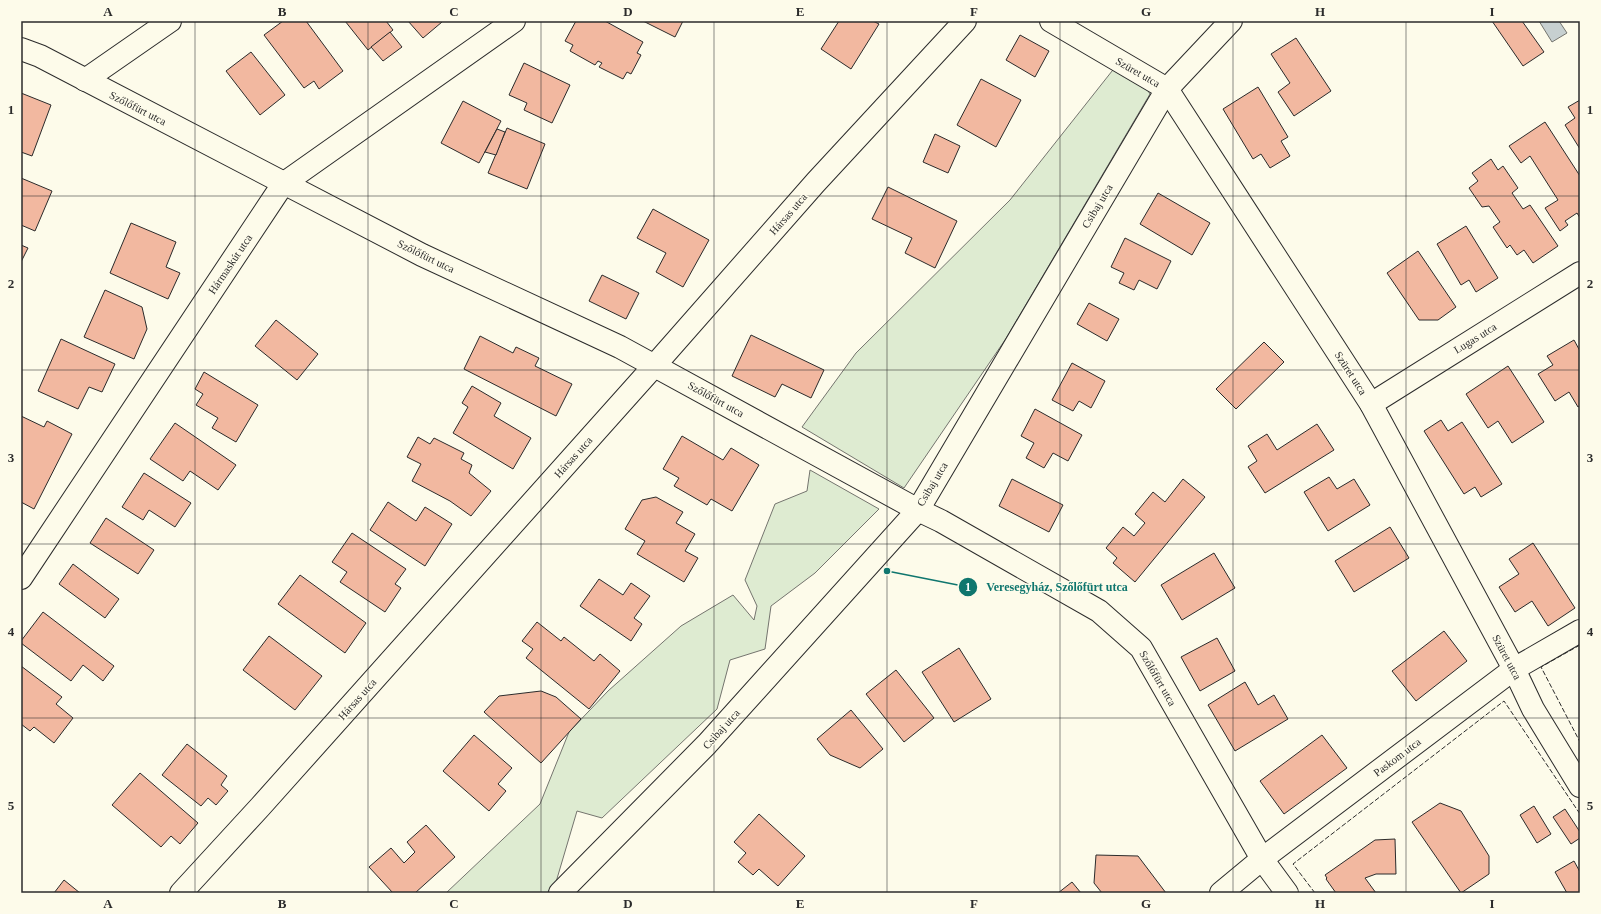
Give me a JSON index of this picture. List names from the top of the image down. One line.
{"streets":{"street":["Szüret utca","Szőlőfürt utca","Csibaj utca","Hársas utca","Hármaskút utca","Lugas utca","Paskom utca"]},"crossings":[["Szüret utca","Csibaj utca"],["Szüret utca","Lugas utca"],["Szüret utca","Paskom utca"],["Szőlőfürt utca","Csibaj utca"],["Szőlőfürt utca","Hársas utca"],["Szőlőfürt utca","Hármaskút utca"],["Szőlőfürt utca","Paskom utca"]],"places":["Veresegyház, Szőlőfürt utca"],"grid":{"columns":["A","B","C","D","E","F","G","H","I"],"rows":["1","2","3","4","5"]}}
